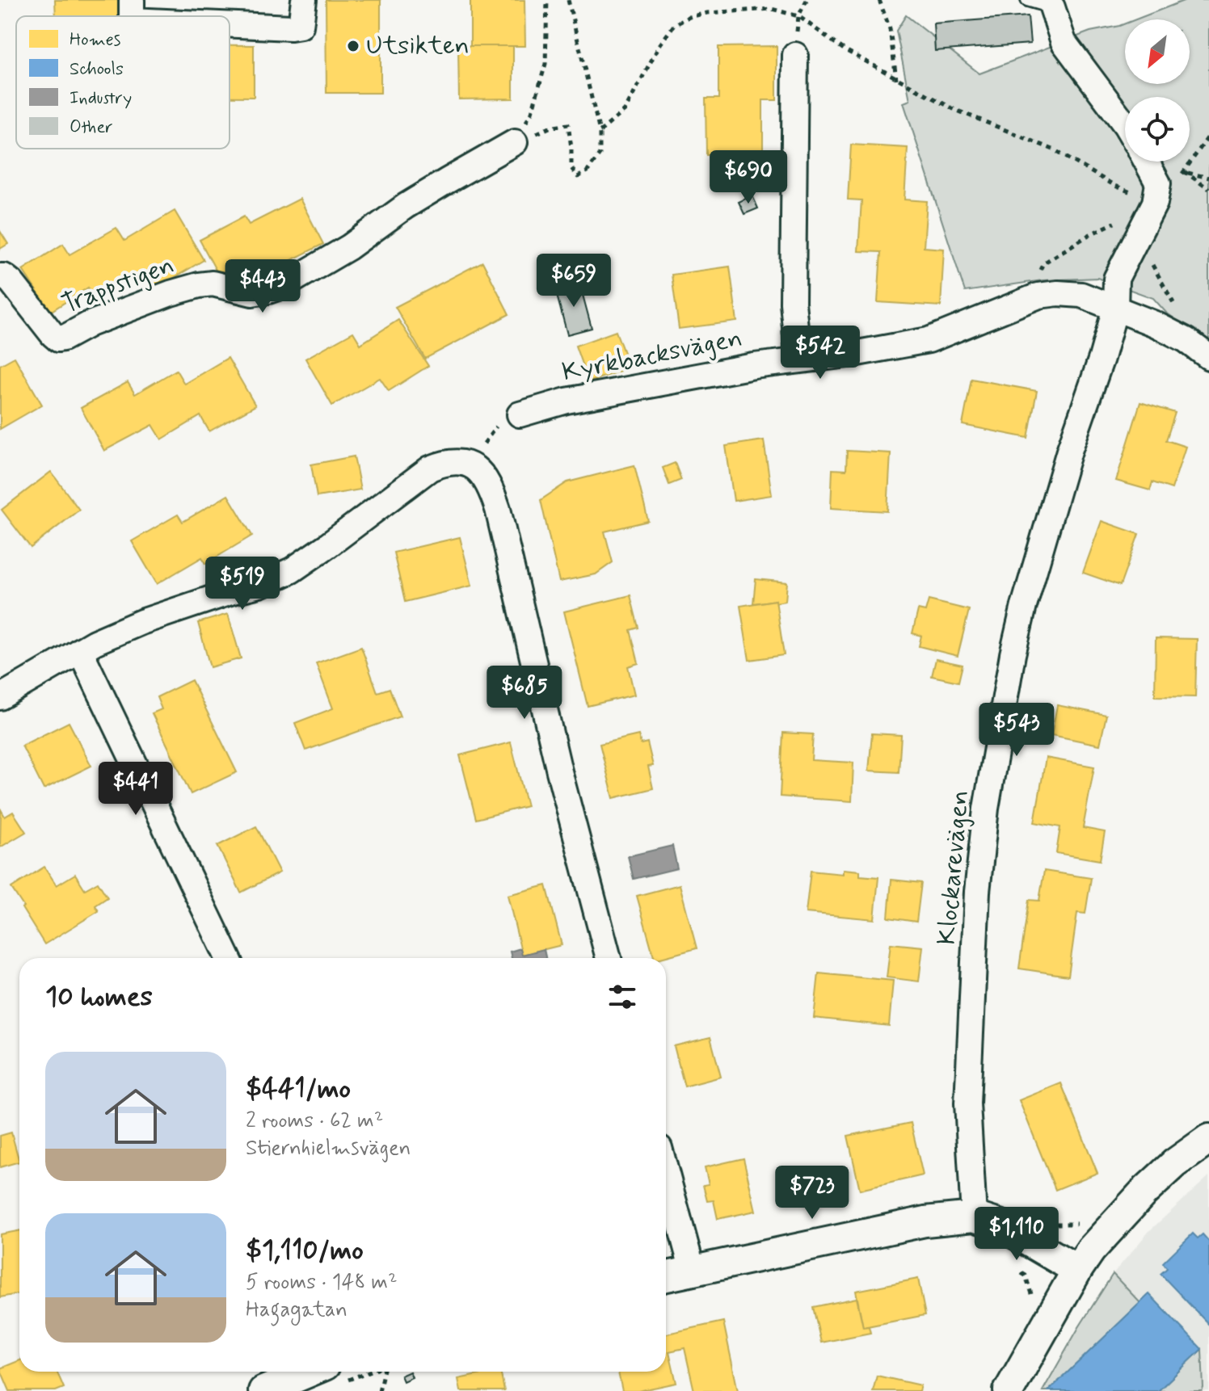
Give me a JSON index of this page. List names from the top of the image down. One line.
{"streets":{"street":["Trappstigen","Kyrkbacksvägen","Klockarevägen"]},"crossings":[["Kyrkbacksvägen","Klockarevägen"]],"places":["Utsikten"],"legend":["Homes","Schools","Industry","Other"],"north":"bottom left","page":{"price":["$690","$659","$443","$542","$519","$685","$543","$441","$723","$1,110"],"heading":"10 homes","list":[{"name":"$441/mo","note":"2 rooms · 62 m² · Stiernhielmsvägen"},{"name":"$1,110/mo","note":"5 rooms · 148 m² · Hagagatan"}]}}
